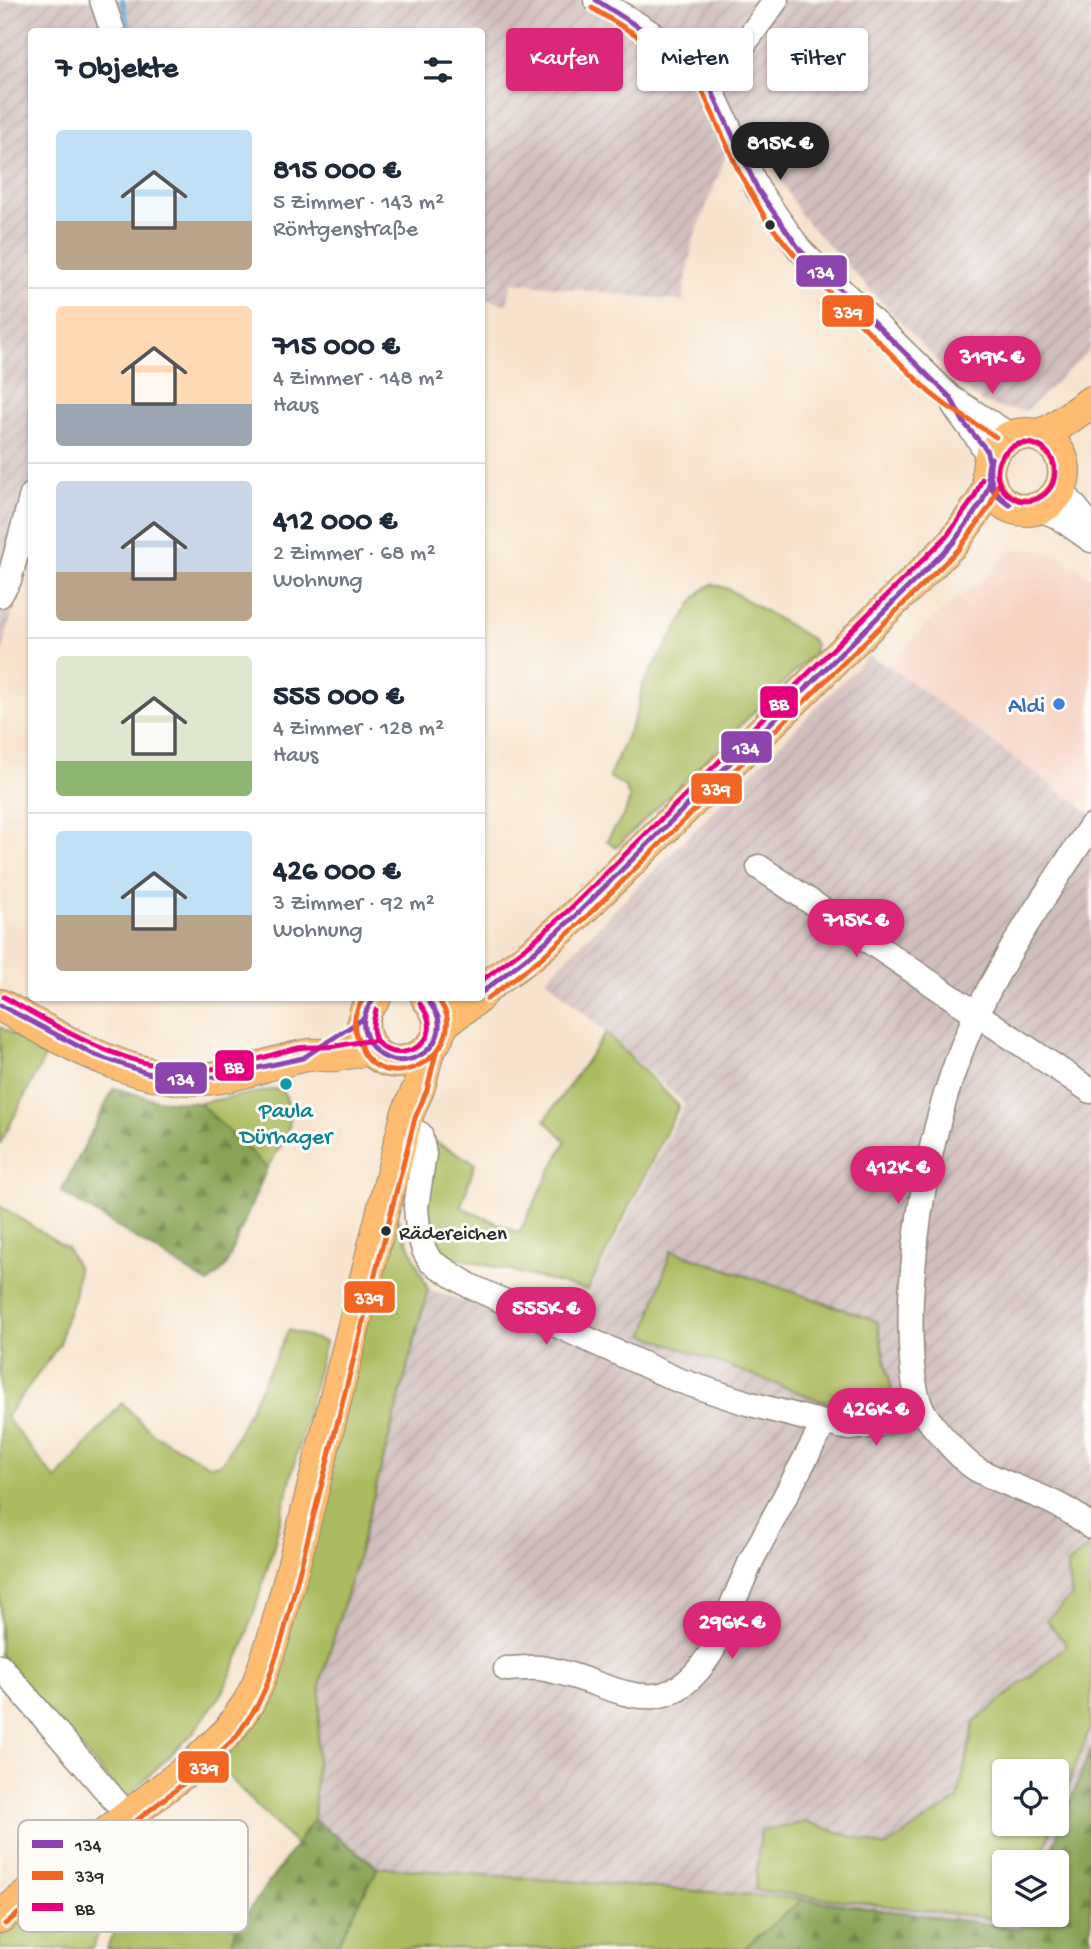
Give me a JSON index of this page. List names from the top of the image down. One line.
{"places":["Aldi","Paula Dürhager","Rädereichen"],"lines":["transit line 134","transit line 339","transit line BB"],"legend":["134","339","BB"],"page":{"chip":["Kaufen","Mieten","Filter"],"heading":"7 Objekte","list":[{"name":"815 000 €","note":"5 Zimmer · 143 m² · Röntgenstraße"},{"name":"715 000 €","note":"4 Zimmer · 148 m² · Haus"},{"name":"412 000 €","note":"2 Zimmer · 68 m² · Wohnung"},{"name":"555 000 €","note":"4 Zimmer · 128 m² · Haus"},{"name":"426 000 €","note":"3 Zimmer · 92 m² · Wohnung"}],"price":["815K €","319K €","715K €","412K €","555K €","426K €","296K €"]}}
